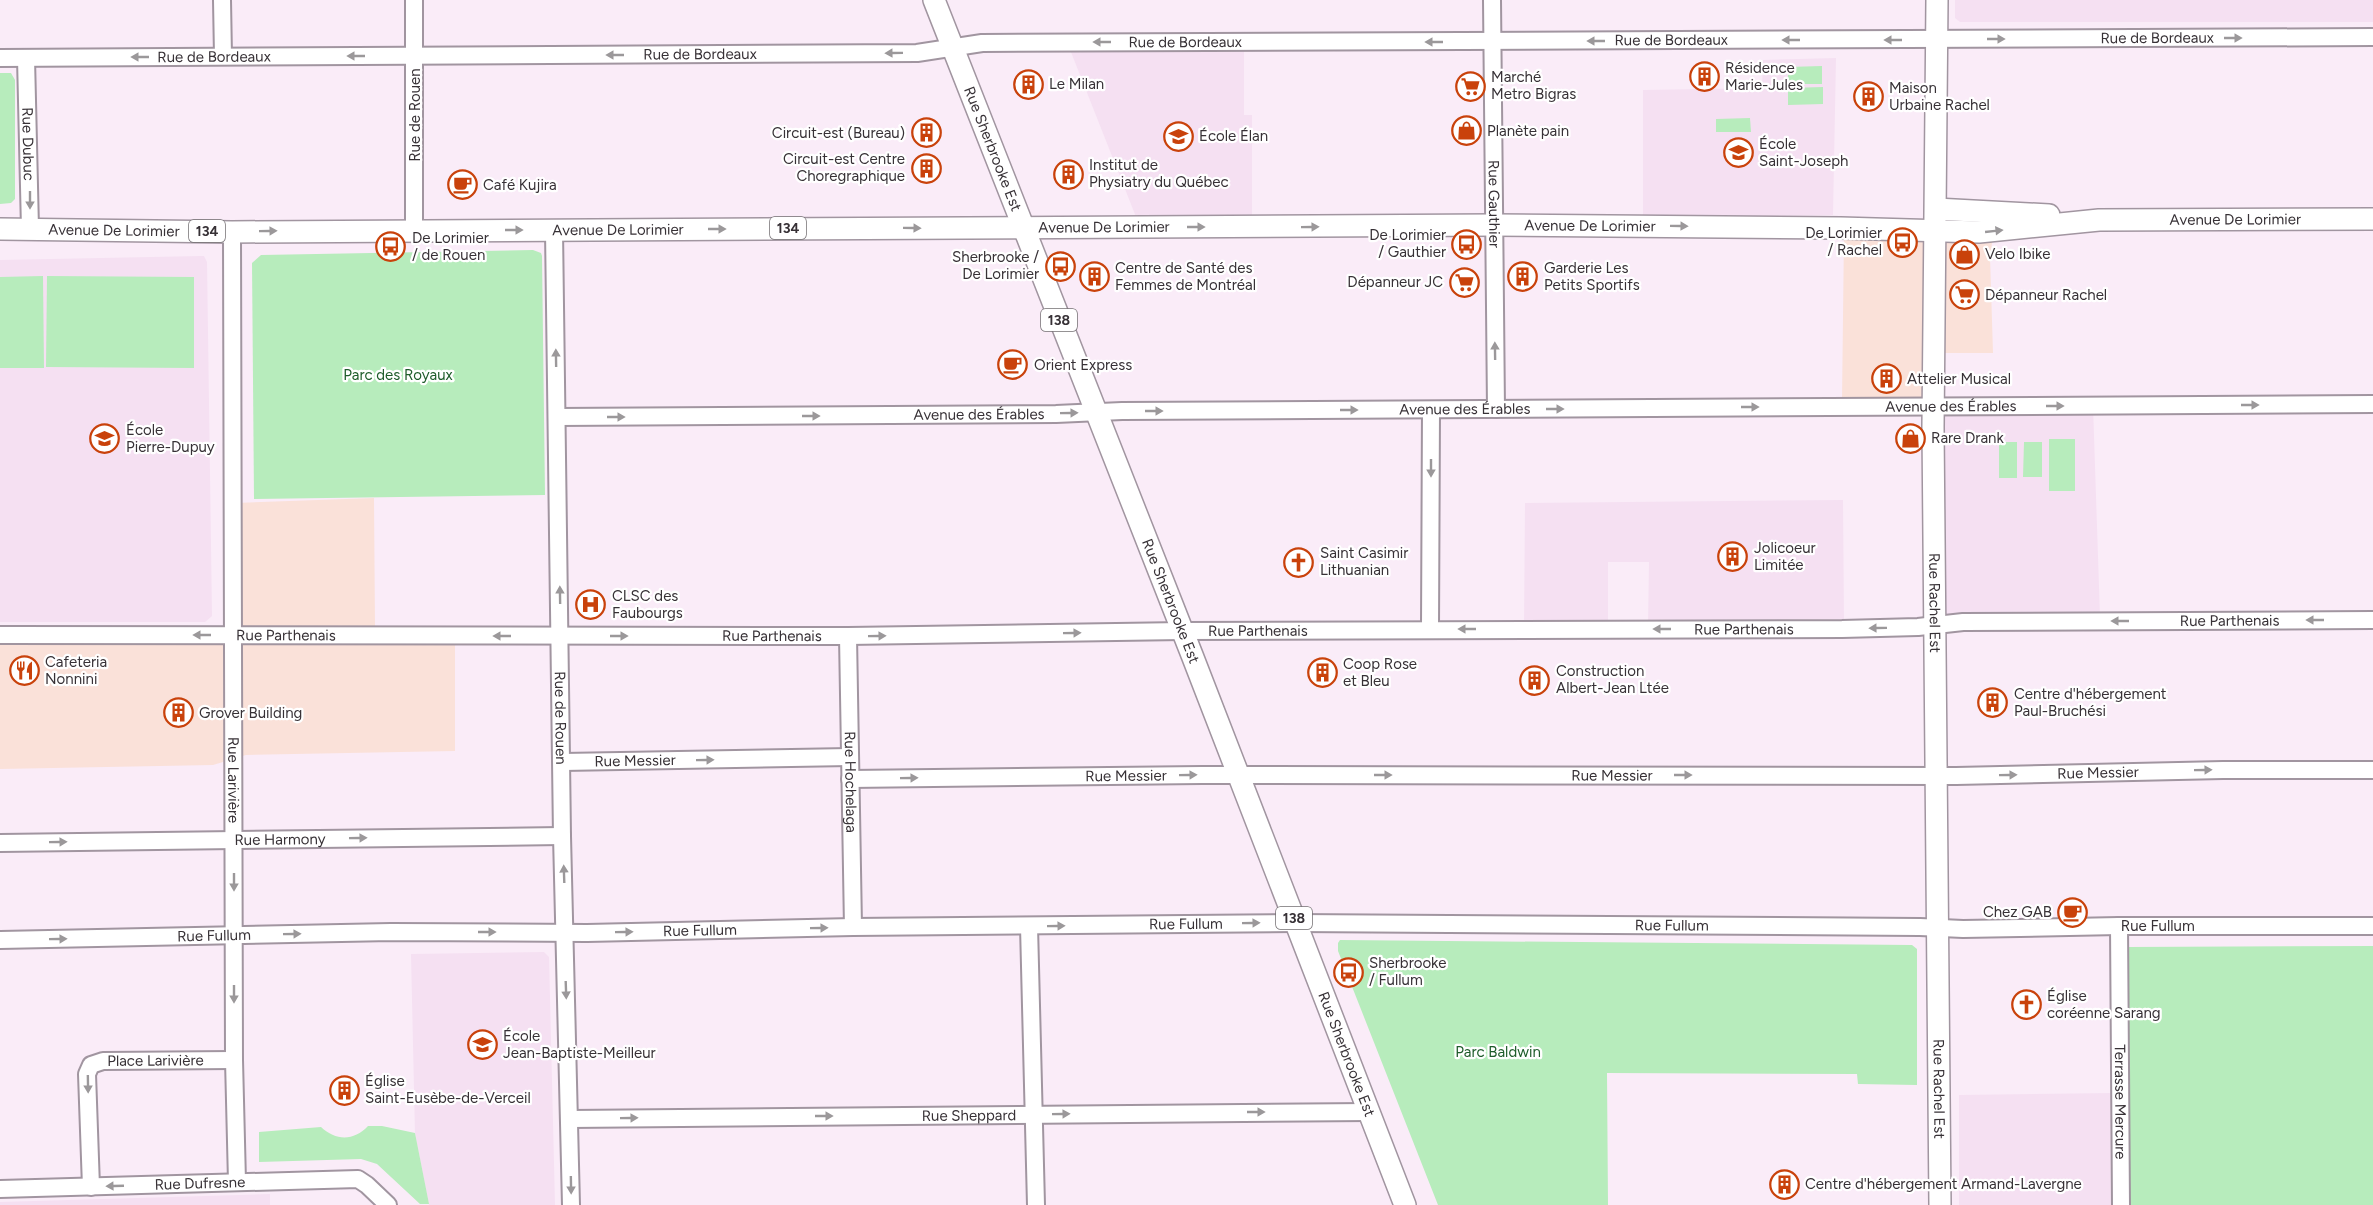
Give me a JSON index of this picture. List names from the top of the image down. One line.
{"streets":{"main road":["Rue Sherbrooke Est","Avenue De Lorimier","134","138","Rue Rachel Est"],"street":["Rue de Bordeaux","Rue de Rouen","Rue Dubuc","Rue Gauthier","Avenue des Érables","Rue Parthenais","Rue Messier","Rue Larivière","Rue Hochelaga","Rue Harmony","Rue Fullum","Place Larivière","Terrasse Mercure","Rue Sheppard","Rue Dufresne"]},"crossings":[["Rue de Bordeaux","Rue de Rouen"],["Rue de Bordeaux","Rue Dubuc"],["Rue de Bordeaux","Rue Sherbrooke Est"],["Rue de Bordeaux","Rue Gauthier"],["Rue de Bordeaux","Rue Rachel Est"],["Rue de Rouen","Avenue De Lorimier"],["Rue de Rouen","Avenue des Érables"],["Rue de Rouen","Rue Parthenais"],["Rue de Rouen","Rue Messier"],["Rue de Rouen","Rue Harmony"],["Rue de Rouen","Rue Fullum"],["Rue de Rouen","Rue Sheppard"],["Rue Dubuc","Avenue De Lorimier"],["Rue Sherbrooke Est","Avenue De Lorimier"],["Rue Sherbrooke Est","Avenue des Érables"],["Rue Sherbrooke Est","Rue Parthenais"],["Rue Sherbrooke Est","Rue Messier"],["Rue Sherbrooke Est","Rue Fullum"],["Rue Sherbrooke Est","Rue Sheppard"],["Rue Gauthier","Avenue De Lorimier"],["Rue Gauthier","Avenue des Érables"],["Avenue De Lorimier","Rue Rachel Est"],["Avenue De Lorimier","Rue Larivière"],["Avenue des Érables","Rue Rachel Est"],["Rue Rachel Est","Rue Parthenais"],["Rue Rachel Est","Rue Messier"],["Rue Rachel Est","Rue Fullum"],["Rue Parthenais","Rue Larivière"],["Rue Parthenais","Rue Hochelaga"],["Rue Messier","Rue Hochelaga"],["Rue Larivière","Rue Harmony"],["Rue Larivière","Rue Fullum"],["Rue Larivière","Place Larivière"],["Rue Larivière","Rue Dufresne"],["Rue Hochelaga","Rue Fullum"],["Rue Fullum","Terrasse Mercure"],["Place Larivière","Rue Dufresne"]],"one_way":["Rue Dubuc","Rue Gauthier","Avenue De Lorimier","Avenue des Érables","Rue Messier","Rue Harmony","Rue Fullum","Rue Sheppard","Rue Dufresne"],"parks":["Parc des Royaux","Parc Baldwin"],"places":{"building":["Résidence Marie-Jules","Le Milan","Maison Urbaine Rachel","Circuit-est (Bureau)","Circuit-est Centre Choregraphique","Institut de Physiatry du Québec","Centre de Santé des Femmes de Montréal","Garderie Les Petits Sportifs","Attelier Musical","Jolicoeur Limitée","Coop Rose et Bleu","Construction Albert-Jean Ltée","Centre d'hébergement Paul-Bruchési","Grover Building","Église Saint-Eusèbe-de-Verceil","Centre d'hébergement Armand-Lavergne"],"supermarket":["Marché Metro Bigras","Dépanneur JC","Dépanneur Rachel"],"shop":["Planète pain","Velo Ibike","Rare Drank"],"school or university":["École Élan","École Saint-Joseph","École Pierre-Dupuy","École Jean-Baptiste-Meilleur"],"cafe":["Café Kujira","Orient Express","Chez GAB"],"bus stop":["De Lorimier / Rachel","De Lorimier / Gauthier","De Lorimier / de Rouen","Sherbrooke / De Lorimier","Sherbrooke / Fullum"],"church":["Saint Casimir Lithuanian","Église coréenne Sarang"],"hospital":["CLSC des Faubourgs"],"restaurant":["Cafeteria Nonnini"]}}
